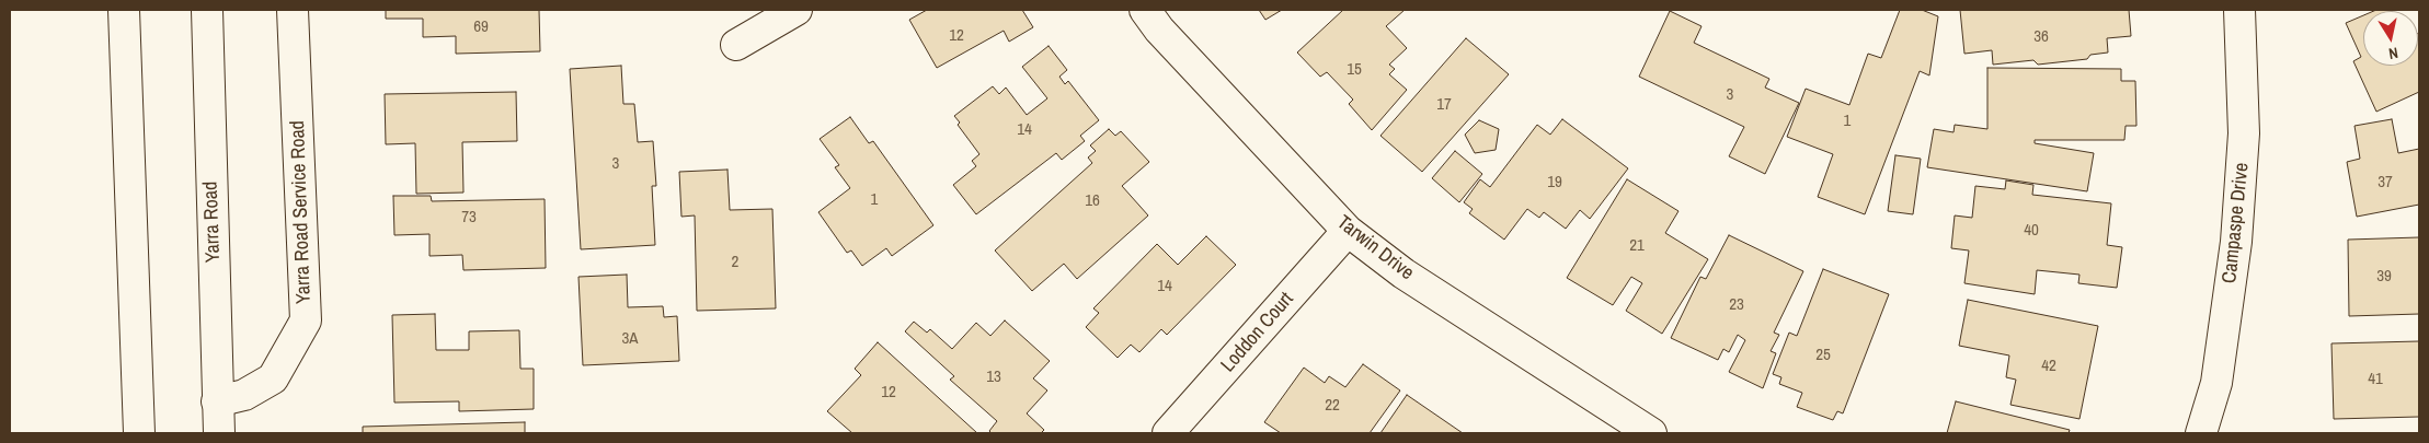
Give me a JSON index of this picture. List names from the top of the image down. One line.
{"streets":{"street":["Yarra Road Service Road","Yarra Road","Campaspe Drive","Tarwin Drive","Loddon Court"]},"crossings":[["Yarra Road Service Road","Yarra Road"],["Tarwin Drive","Loddon Court"]],"house_numbers":["69","12","36","15","3","17","1","14","3","19","37","1","16","73","40","21","2","39","14","23","3A","25","42","13","41","12","22"],"north":"bottom"}
